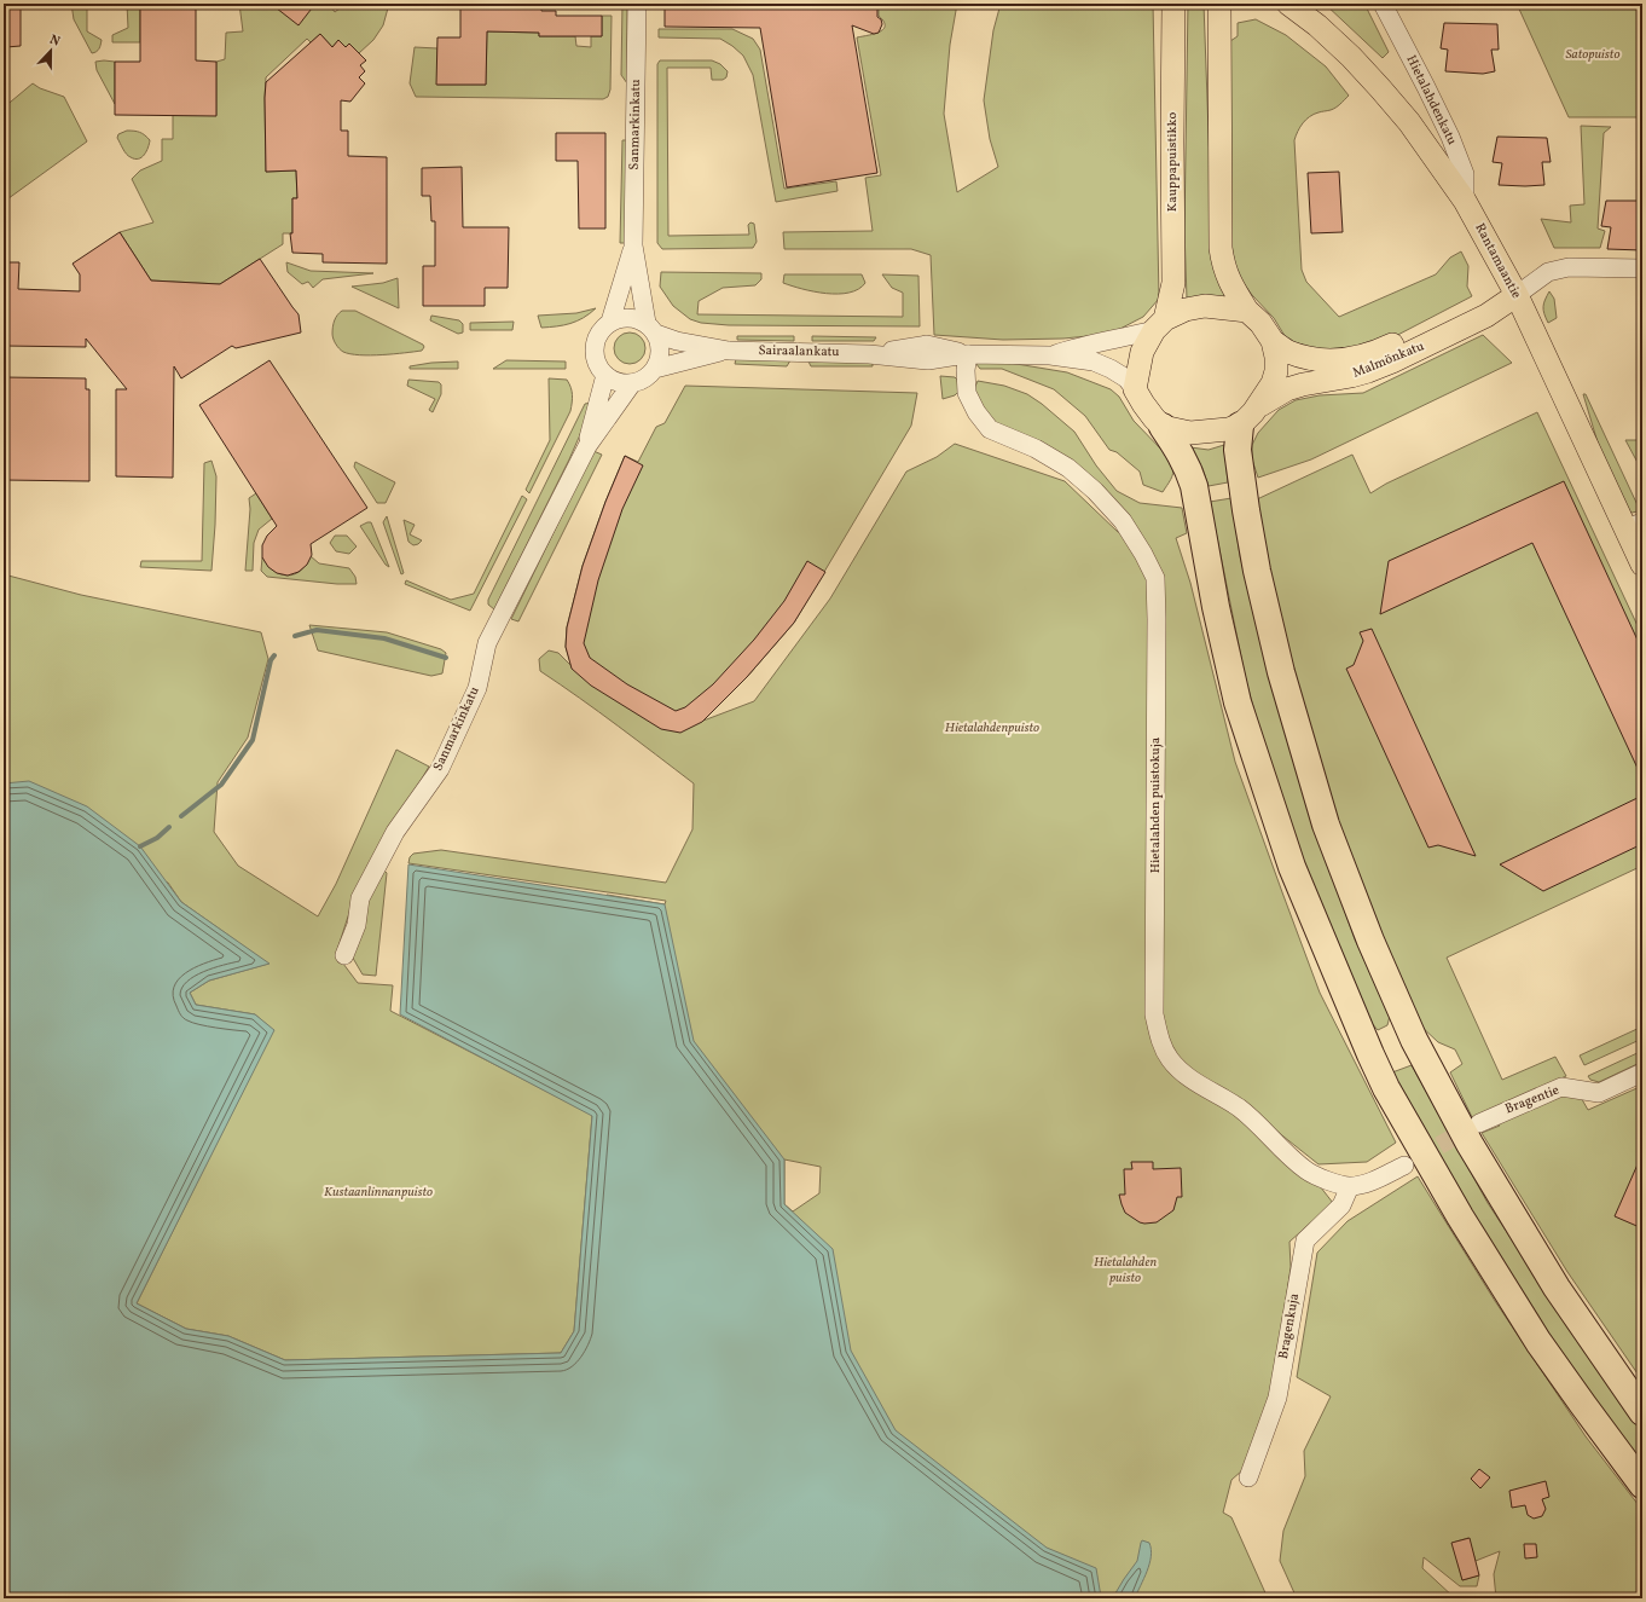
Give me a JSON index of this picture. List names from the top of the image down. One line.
{"streets":{"main road":["Kauppapuistikko","Rantamaantie","Malmönkatu"],"street":["Hietalahdenkatu","Sanmarkinkatu","Sairaalankatu","Hietalahden puistokuja","Bragentie","Bragenkuja"]},"crossings":[["Hietalahdenkatu","Rantamaantie"],["Sanmarkinkatu","Sairaalankatu"],["Kauppapuistikko","Sairaalankatu"],["Kauppapuistikko","Malmönkatu"],["Rantamaantie","Malmönkatu"],["Sairaalankatu","Malmönkatu"],["Sairaalankatu","Hietalahden puistokuja"],["Hietalahden puistokuja","Bragenkuja"]],"parks":["Satopuisto","Hietalahdenpuisto","Kustaanlinnanpuisto","Hietalahden puisto"],"north":"top"}
